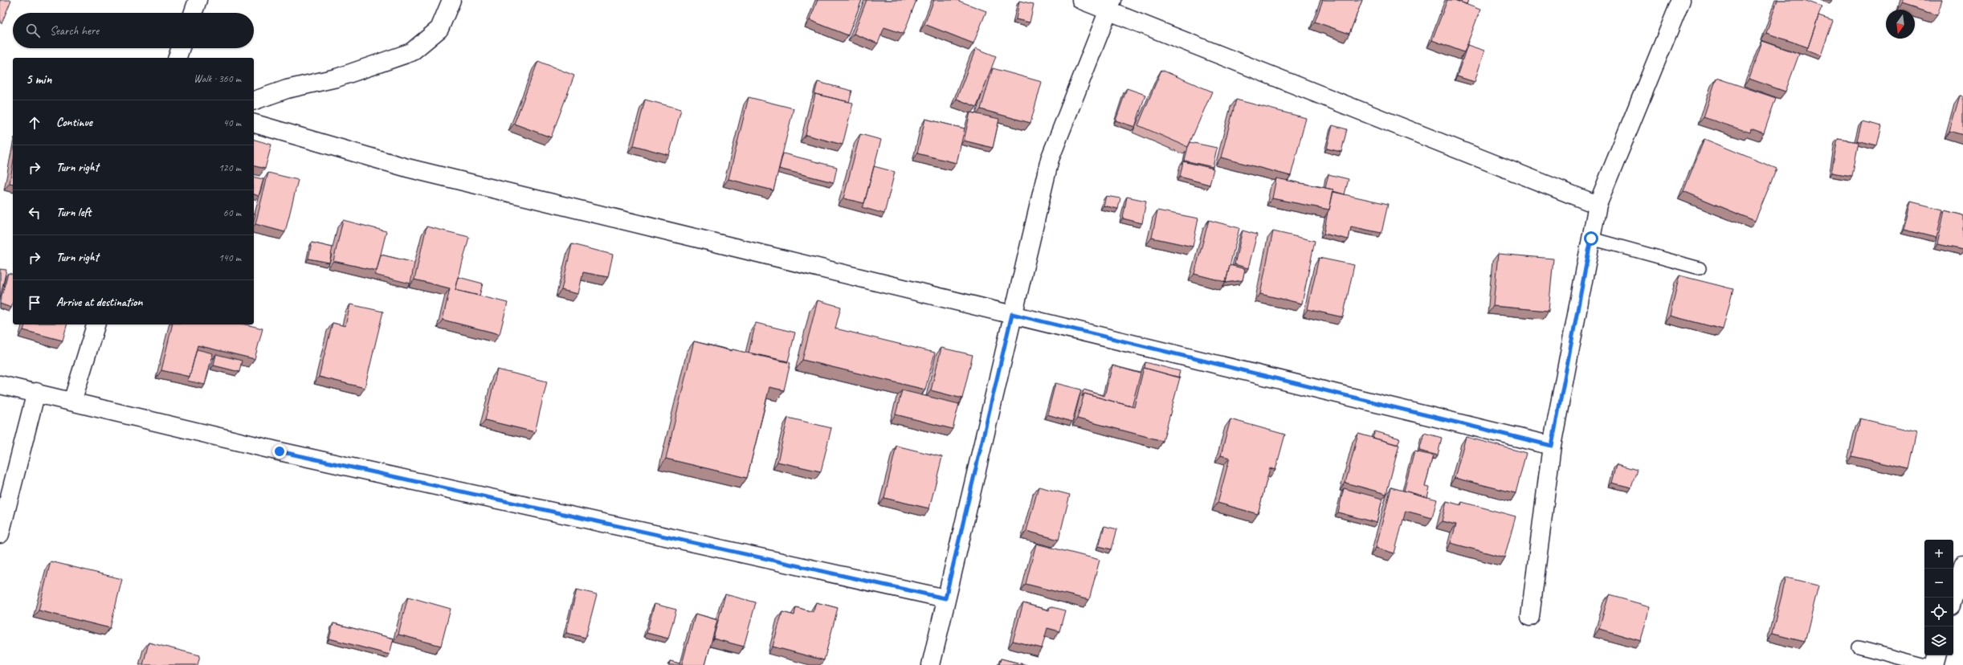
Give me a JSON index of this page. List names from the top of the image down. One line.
{"north":"bottom","page":{"search":"Search here","heading":["5 min","Walk · 360 m"],"list":[["Continue","40 m"],["Turn right","120 m"],["Turn left","60 m"],["Turn right","140 m"],"Arrive at destination"],"map_buttons":["+","−"]}}
